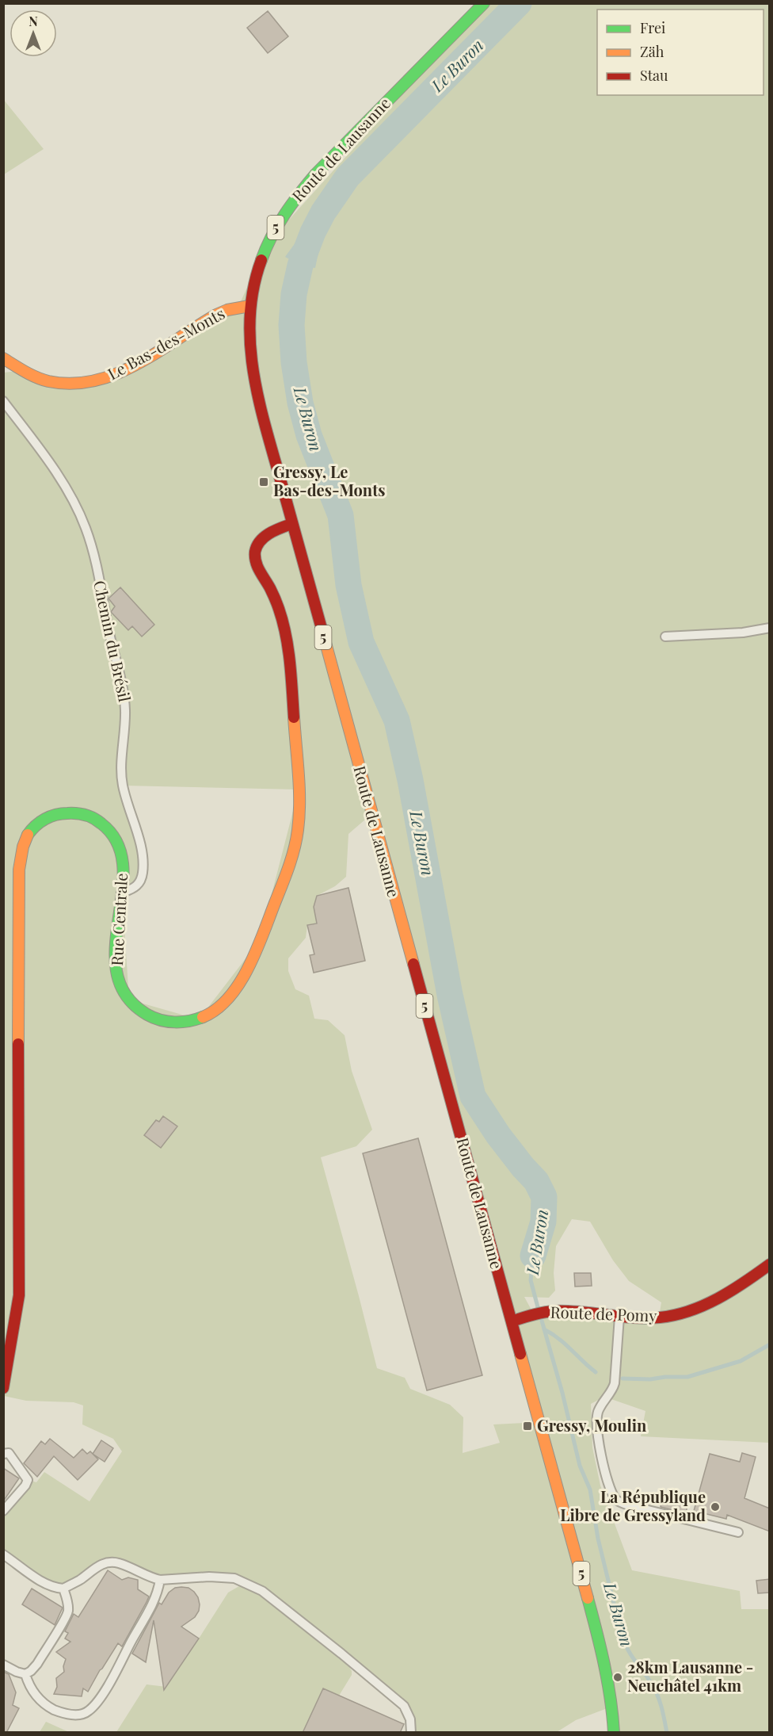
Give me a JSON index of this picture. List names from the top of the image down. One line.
{"streets":{"street":["Route de Lausanne","5","Le Bas-des-Monts","Rue Centrale","Route de Pomy"],"lane":["Chemin du Brésil"]},"crossings":[["Route de Lausanne","Le Bas-des-Monts"],["Route de Lausanne","Rue Centrale"],["Route de Lausanne","Route de Pomy"],["Chemin du Brésil","Rue Centrale"]],"water":["Le Buron"],"places":{"transit":["Gressy, Le Bas-des-Monts","Gressy, Moulin"],"other":["La République Libre de Gressyland","28km Lausanne - Neuchâtel 41km"]},"legend":["Frei","Zäh","Stau"],"north":"top"}
